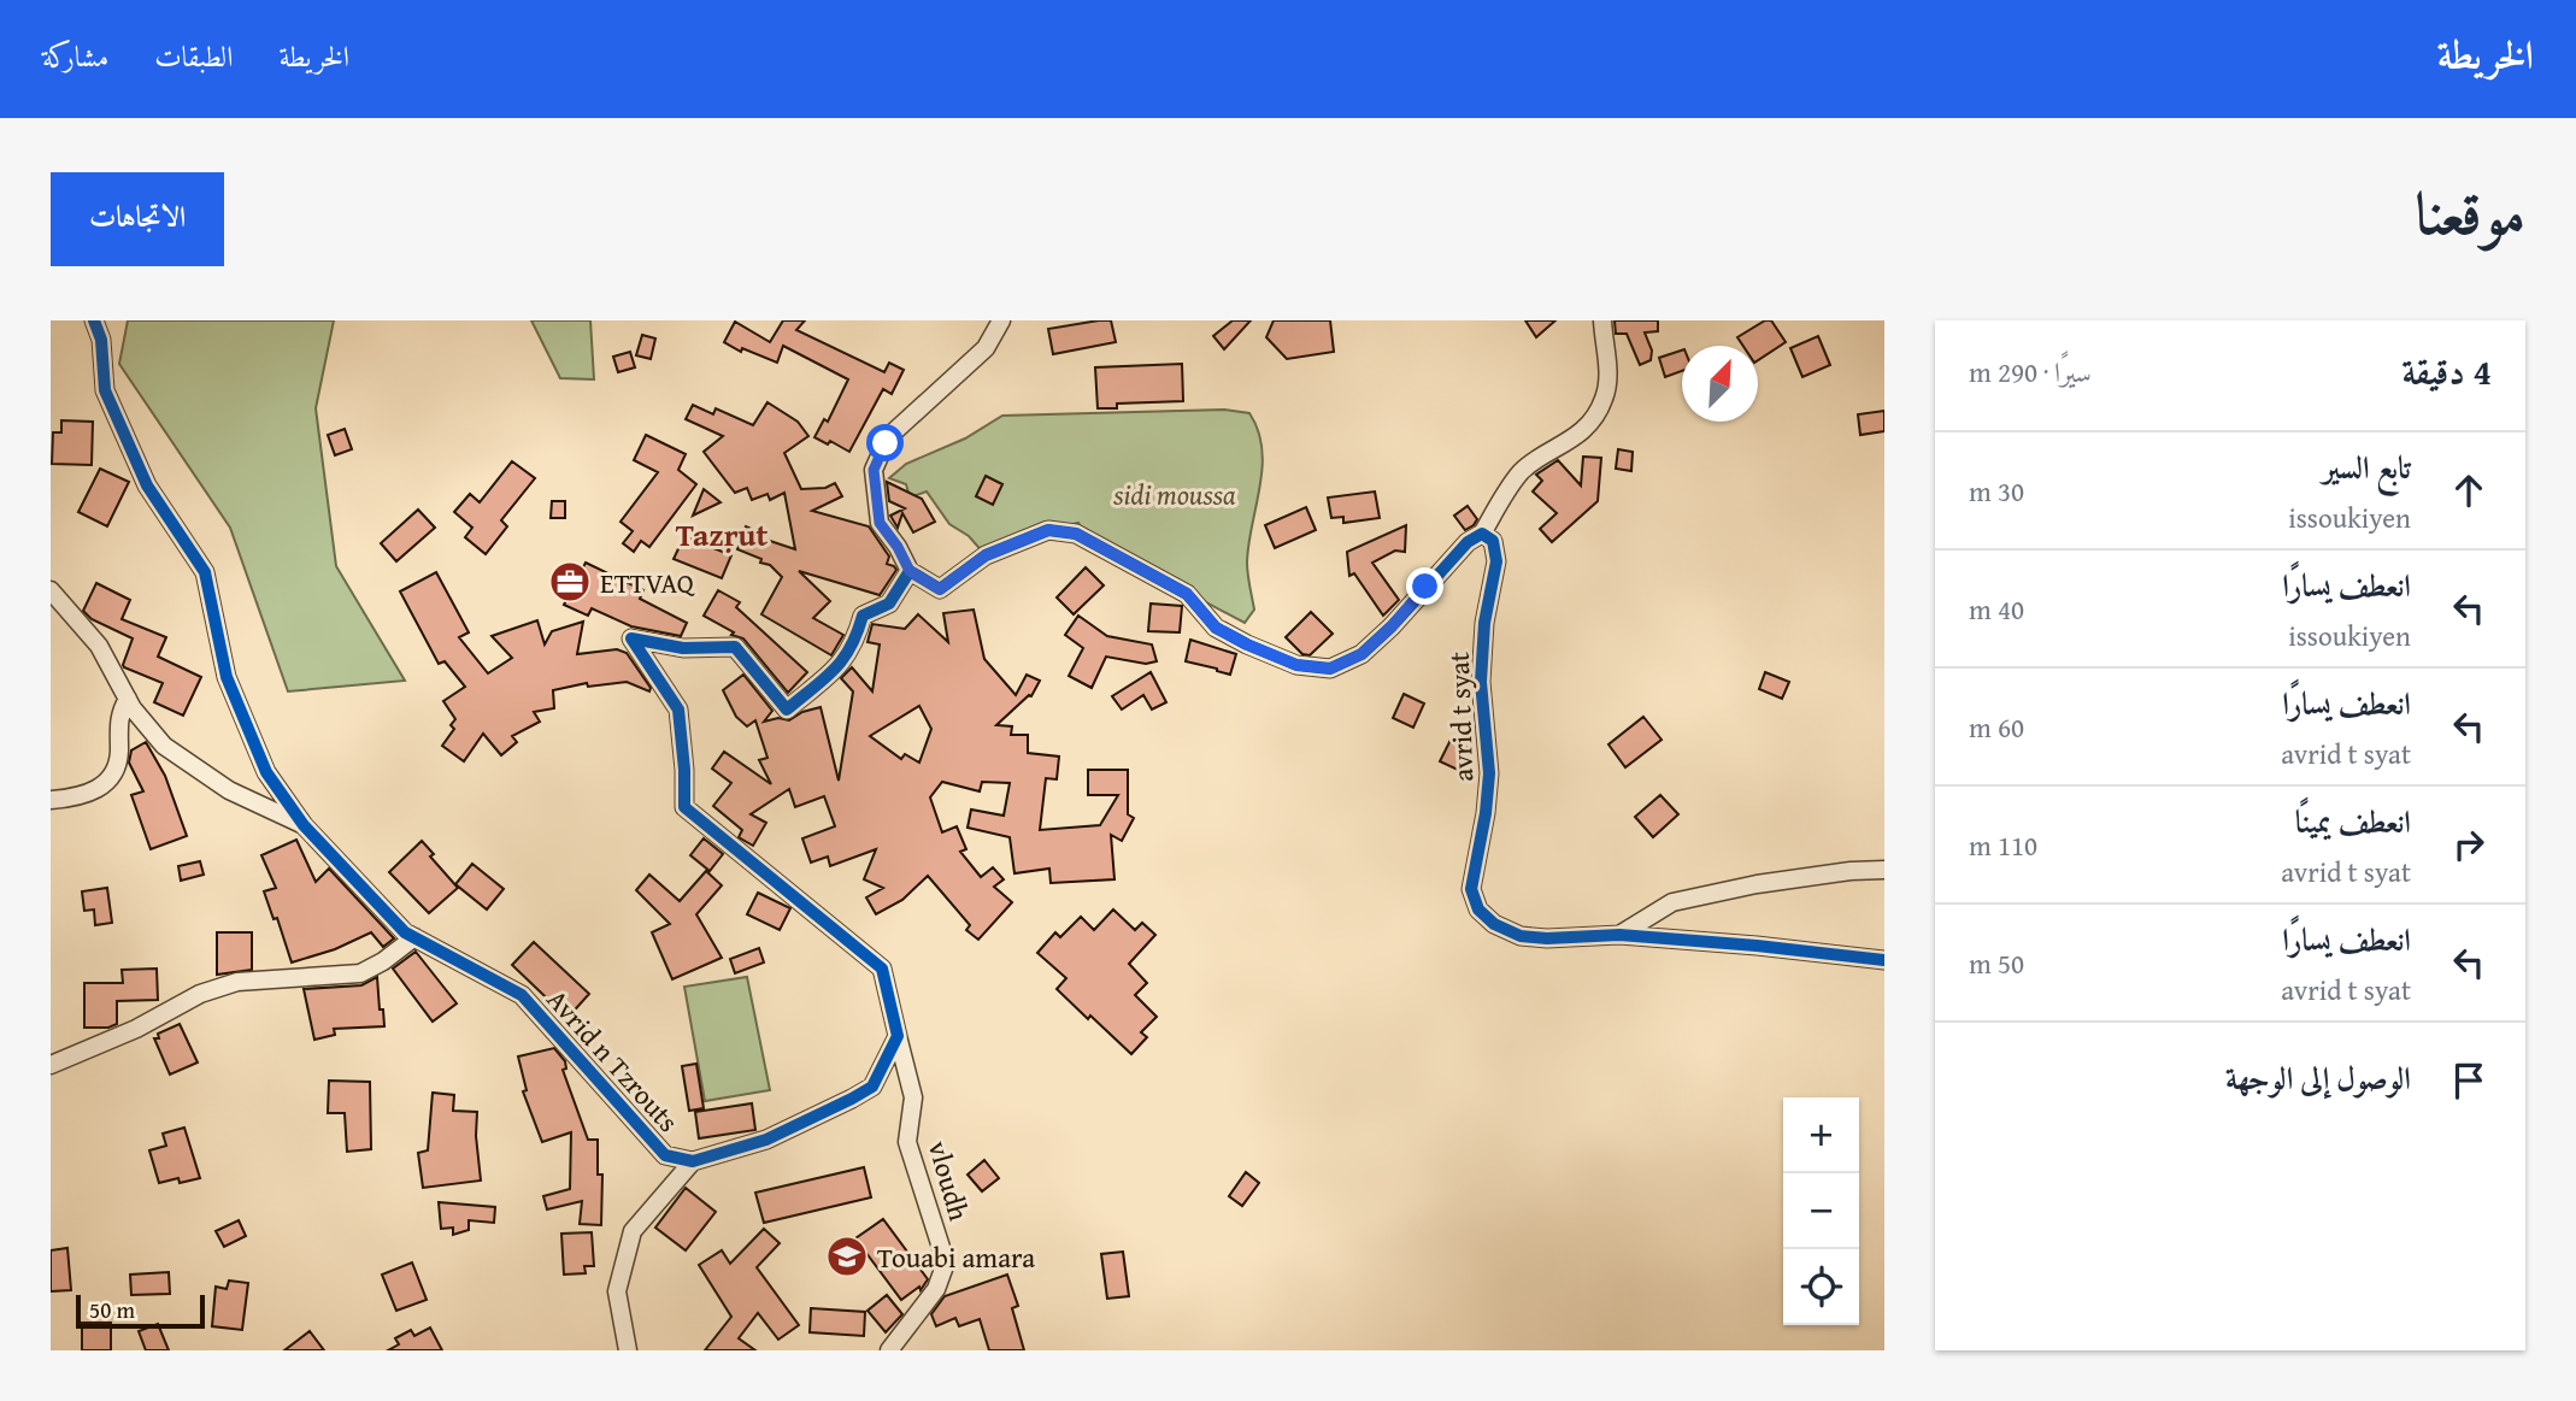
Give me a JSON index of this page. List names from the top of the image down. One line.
{"streets":{"street":["avrid t syat","Avrid n Tzrouts","vloudh"]},"crossings":[["Avrid n Tzrouts","vloudh"]],"districts":["Tazṛut"],"parks":["sidi moussa"],"places":{"office":["ETTVAQ"],"school or university":["Touabi amara"]},"scale_bar":"50 m","north":"top right","page":{"header":"الخريطة","nav":["الخريطة","الطبقات","مشاركة"],"title":"موقعنا","buttons":"الاتجاهات","heading":["4 دقيقة","سيرًا · 290 m"],"list":[["تابع السير","issoukiyen","30 m"],["انعطف يسارًا","issoukiyen","40 m"],["انعطف يسارًا","avrid t syat","60 m"],["انعطف يمينًا","avrid t syat","110 m"],["انعطف يسارًا","avrid t syat","50 m"],"الوصول إلى الوجهة"],"map_buttons":["+","−"],"scale":"50 m"}}
